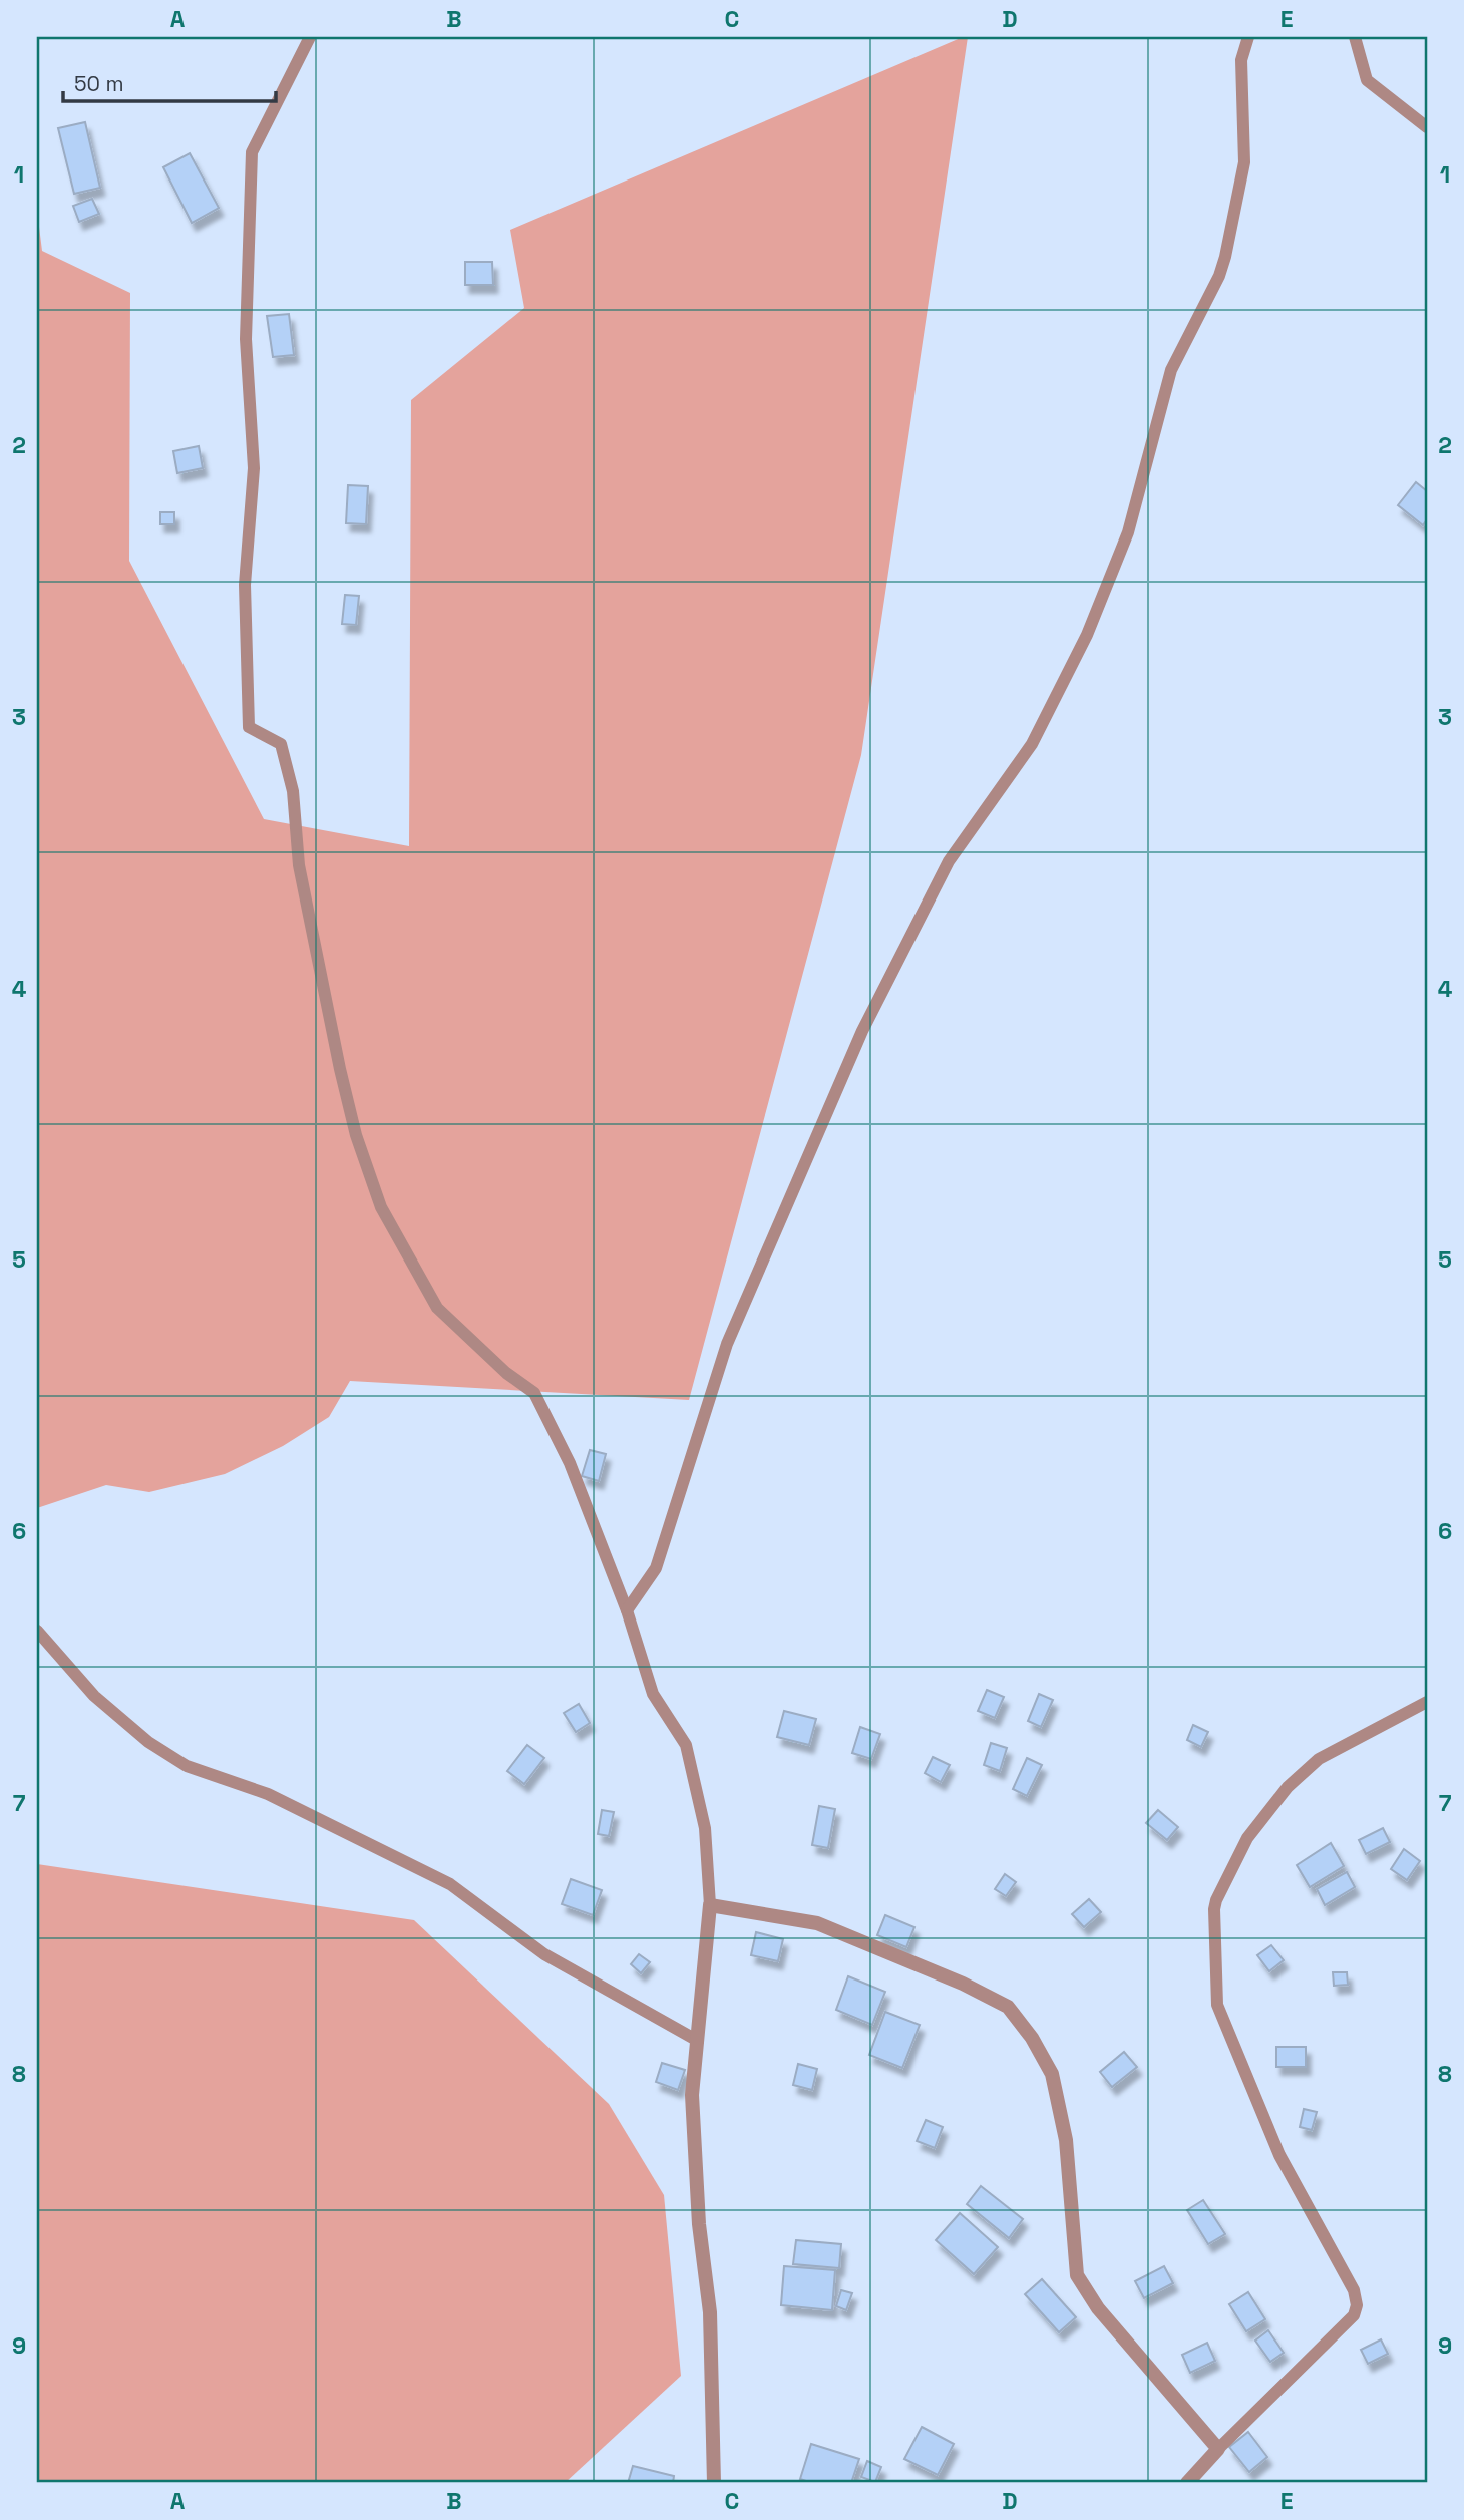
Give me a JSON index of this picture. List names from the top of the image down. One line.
{"scale_bar":"50 m","grid":{"columns":["A","B","C","D","E"],"rows":["1","2","3","4","5","6","7","8","9"]}}
